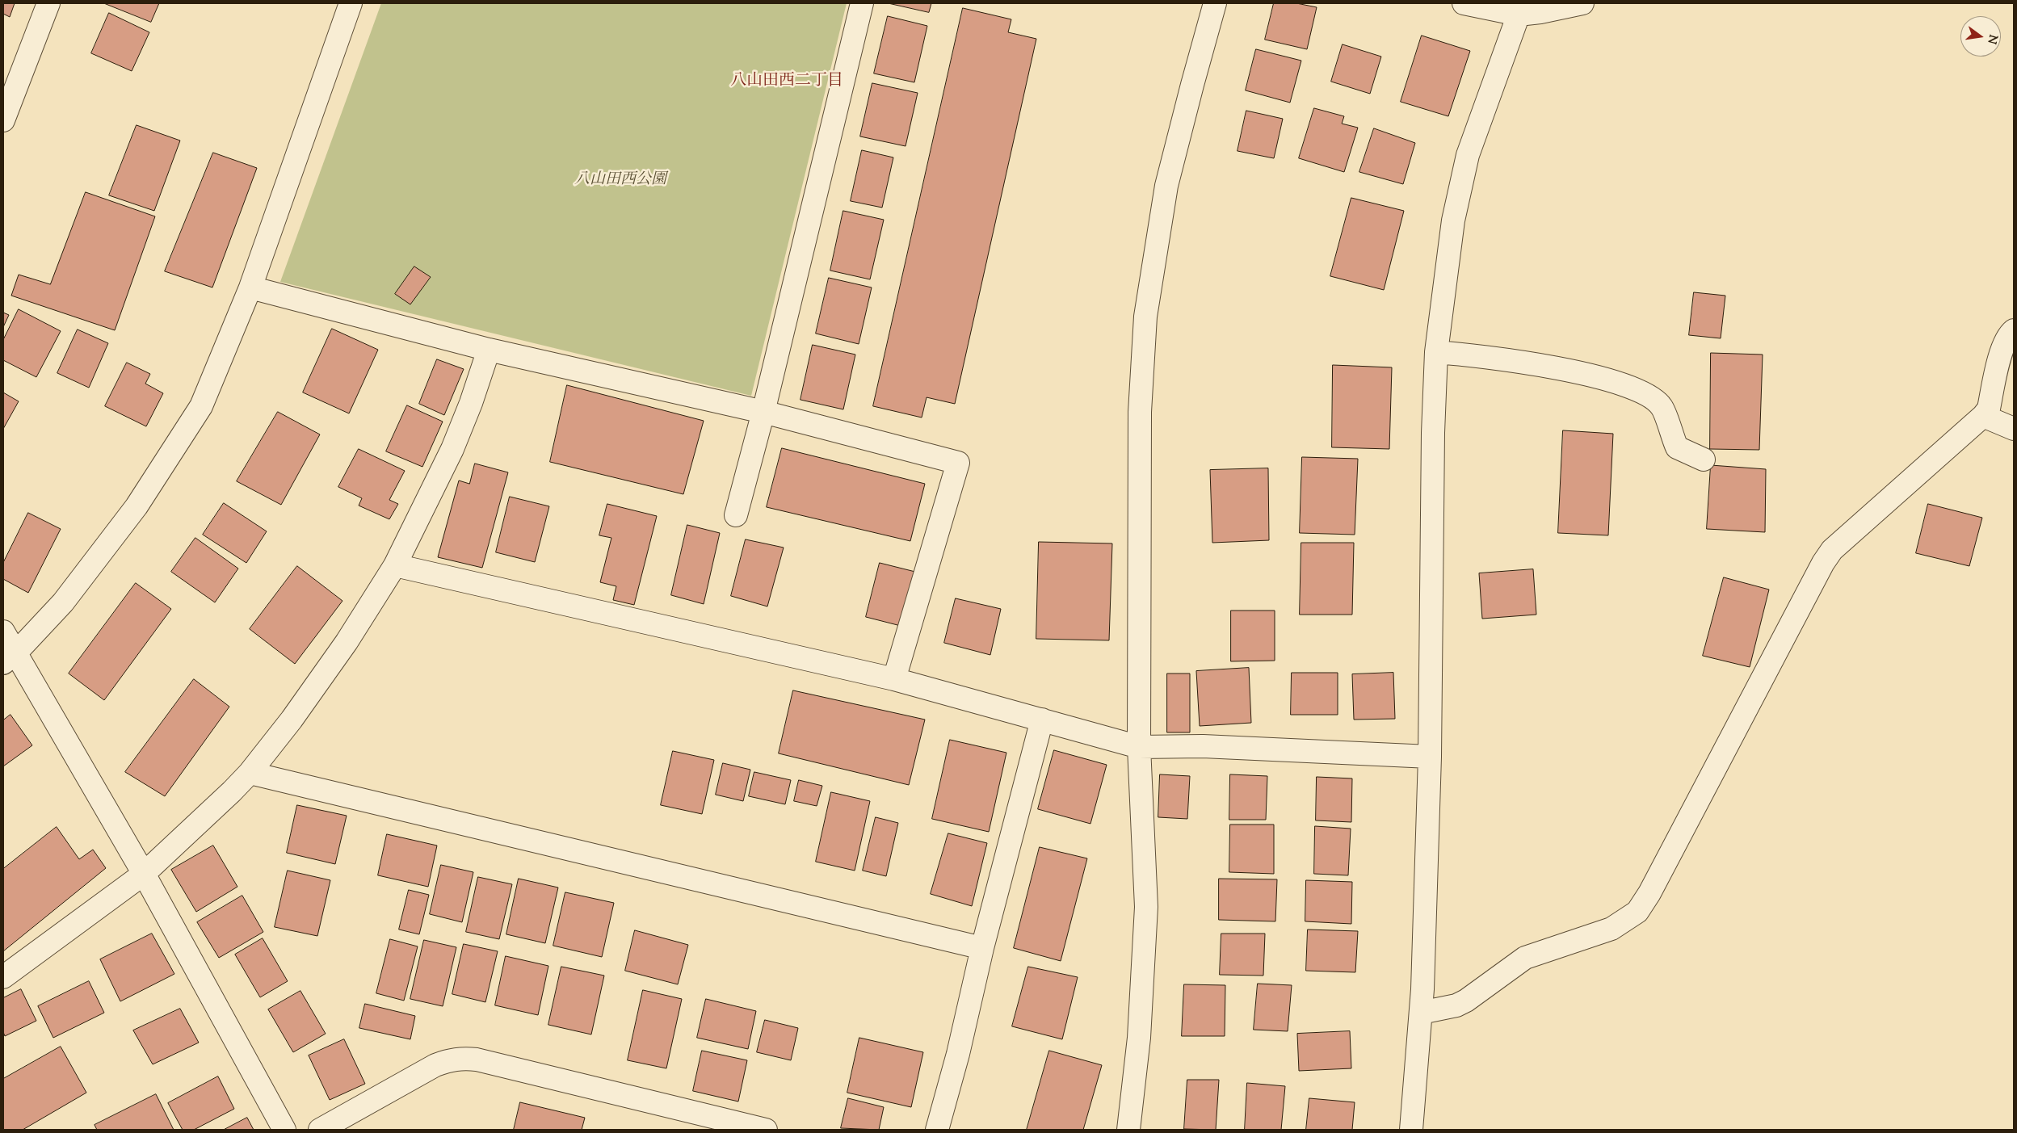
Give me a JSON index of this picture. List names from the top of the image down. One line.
{"districts":["八山田西二丁目"],"parks":["八山田西公園"],"north":"right"}
